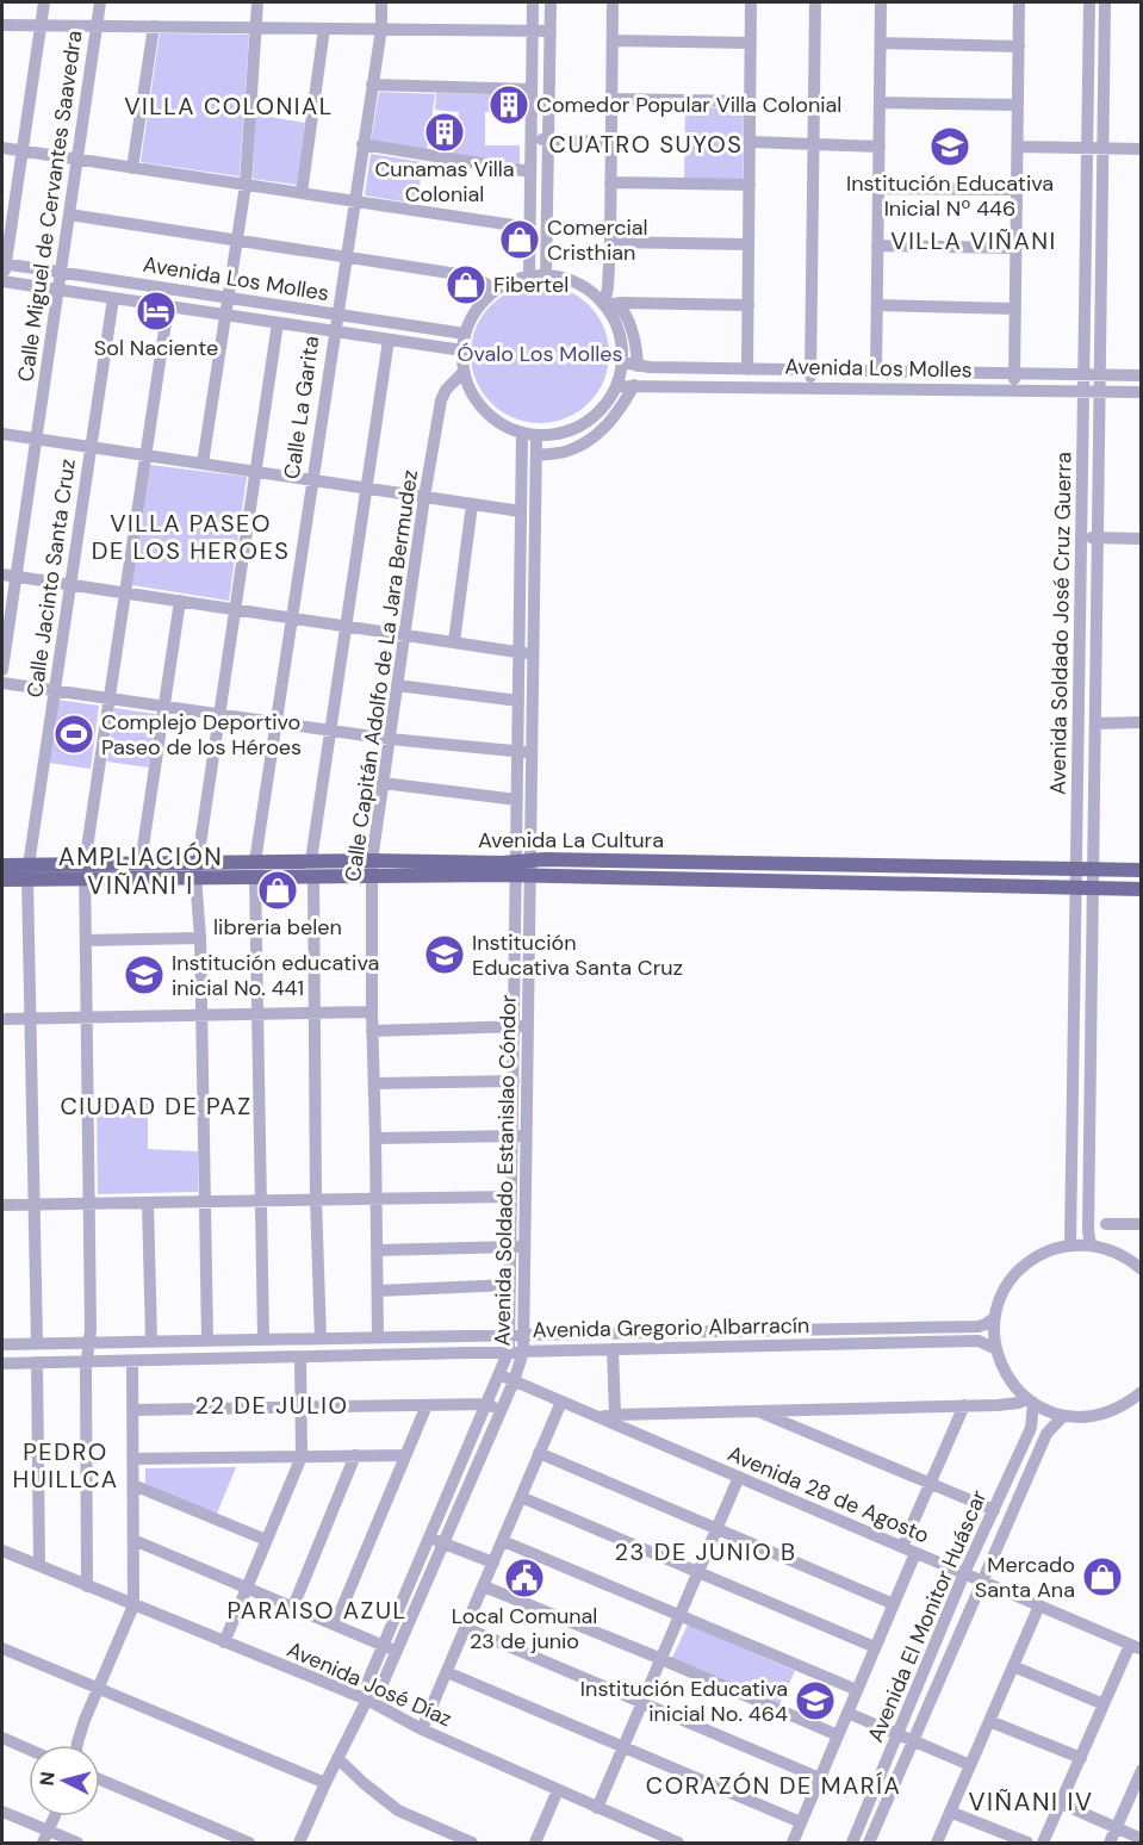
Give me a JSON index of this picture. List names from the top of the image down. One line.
{"streets":{"main road":["Avenida La Cultura"],"street":["Calle Miguel de Cervantes Saavedra","Avenida Los Molles","Calle La Garita","Calle Jacinto Santa Cruz","Avenida Soldado José Cruz Guerra","Calle Capitán Adolfo de La Jara Bermudez","Avenida Soldado Estanislao Cóndor","Avenida Gregorio Albarracín","Avenida 28 de Agosto","Avenida El Monitor Huáscar","Avenida José Díaz"]},"crossings":[["Calle Miguel de Cervantes Saavedra","Avenida Los Molles"],["Avenida Los Molles","Calle La Garita"],["Avenida Los Molles","Calle Jacinto Santa Cruz"],["Avenida Los Molles","Avenida Soldado José Cruz Guerra"],["Avenida Los Molles","Calle Capitán Adolfo de La Jara Bermudez"],["Avenida Los Molles","Avenida Soldado Estanislao Cóndor"],["Calle La Garita","Avenida La Cultura"],["Calle La Garita","Avenida Gregorio Albarracín"],["Calle Jacinto Santa Cruz","Avenida La Cultura"],["Calle Jacinto Santa Cruz","Avenida Gregorio Albarracín"],["Avenida Soldado José Cruz Guerra","Avenida La Cultura"],["Calle Capitán Adolfo de La Jara Bermudez","Avenida La Cultura"],["Calle Capitán Adolfo de La Jara Bermudez","Avenida Soldado Estanislao Cóndor"],["Calle Capitán Adolfo de La Jara Bermudez","Avenida Gregorio Albarracín"],["Avenida La Cultura","Avenida Soldado Estanislao Cóndor"],["Avenida Soldado Estanislao Cóndor","Avenida Gregorio Albarracín"],["Avenida Soldado Estanislao Cóndor","Avenida 28 de Agosto"],["Avenida Soldado Estanislao Cóndor","Avenida José Díaz"],["Avenida 28 de Agosto","Avenida El Monitor Huáscar"]],"districts":["VILLA COLONIAL","CUATRO SUYOS","VILLA VIÑANI","VILLA PASEO DE LOS HEROES","AMPLIACIÓN VIÑANI I","CIUDAD DE PAZ","22 DE JULIO","PEDRO HUILLCA","23 DE JUNIO B","PARAISO AZUL","CORAZÓN DE MARÍA","VIÑANI IV"],"parks":["Óvalo Los Molles"],"places":{"building":["Comedor Popular Villa Colonial","Cunamas Villa Colonial"],"school or university":["Institución Educativa Inicial Nº 446","Institución Educativa Santa Cruz","Institución educativa inicial No. 441","Institución Educativa inicial No. 464"],"shop":["Comercial Cristhian","Fibertel","libreria belen","Mercado Santa Ana"],"hotel":["Sol Naciente"],"sports":["Complejo Deportivo Paseo de los Héroes"],"public building":["Local Comunal 23 de junio"]},"north":"left"}
